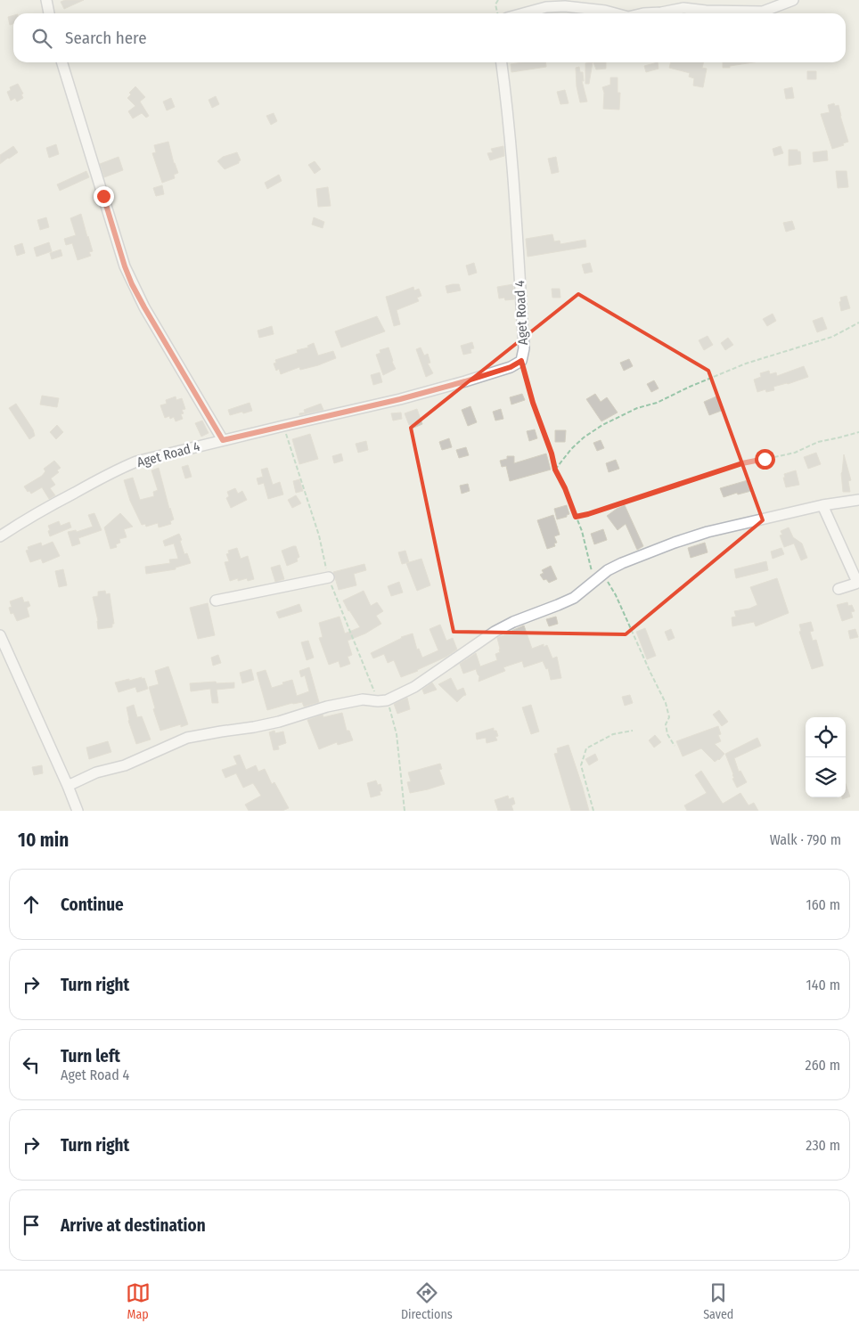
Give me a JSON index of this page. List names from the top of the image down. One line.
{"streets":{"street":["Aget Road 4"]},"page":{"search":"Search here","heading":["10 min","Walk · 790 m"],"list":[["Continue","160 m"],["Turn right","140 m"],["Turn left","Aget Road 4","260 m"],["Turn right","230 m"],"Arrive at destination"],"nav":["Map","Directions","Saved"]}}
